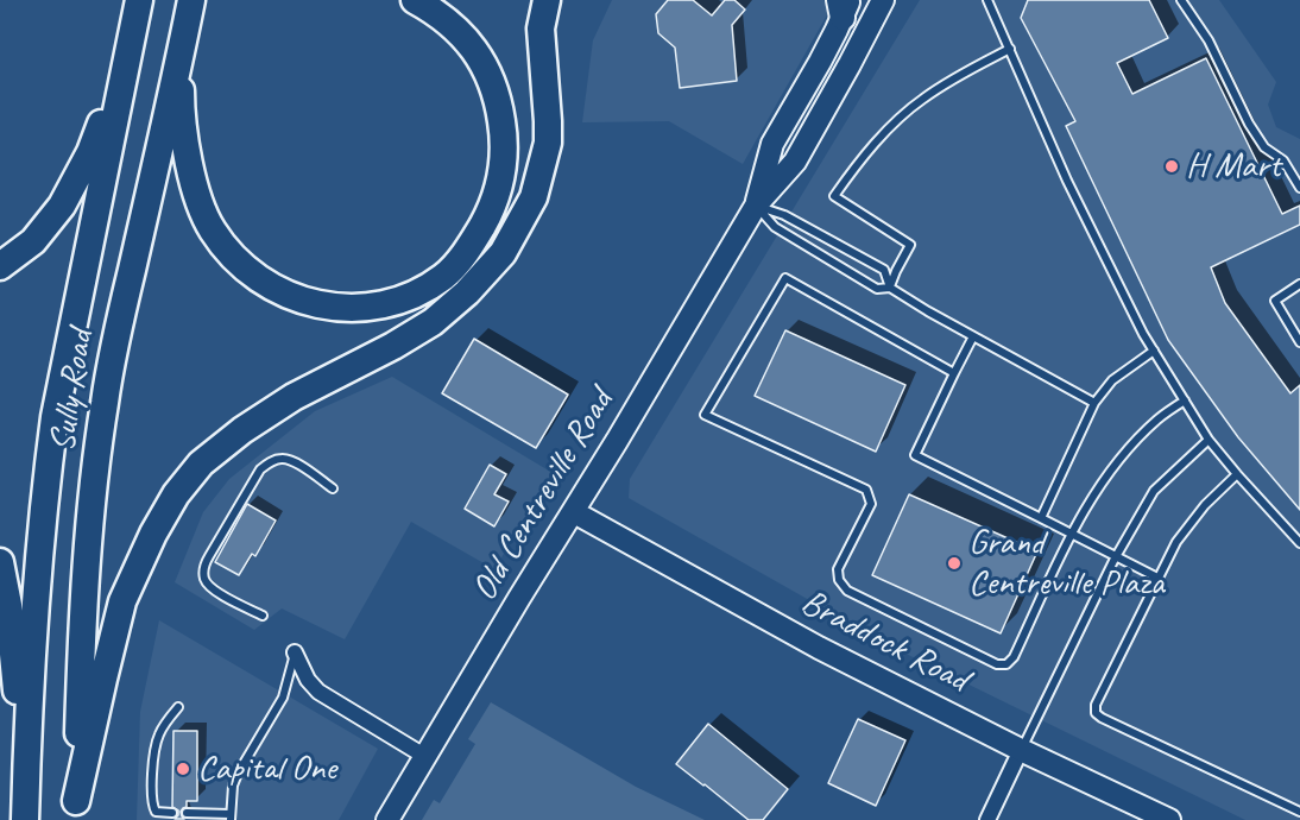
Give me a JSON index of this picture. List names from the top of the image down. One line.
{"streets":{"highway":["Sully Road"],"street":["Old Centreville Road","Braddock Road"]},"crossings":[["Old Centreville Road","Braddock Road"]],"places":["H Mart","Grand Centreville Plaza","Capital One"]}
